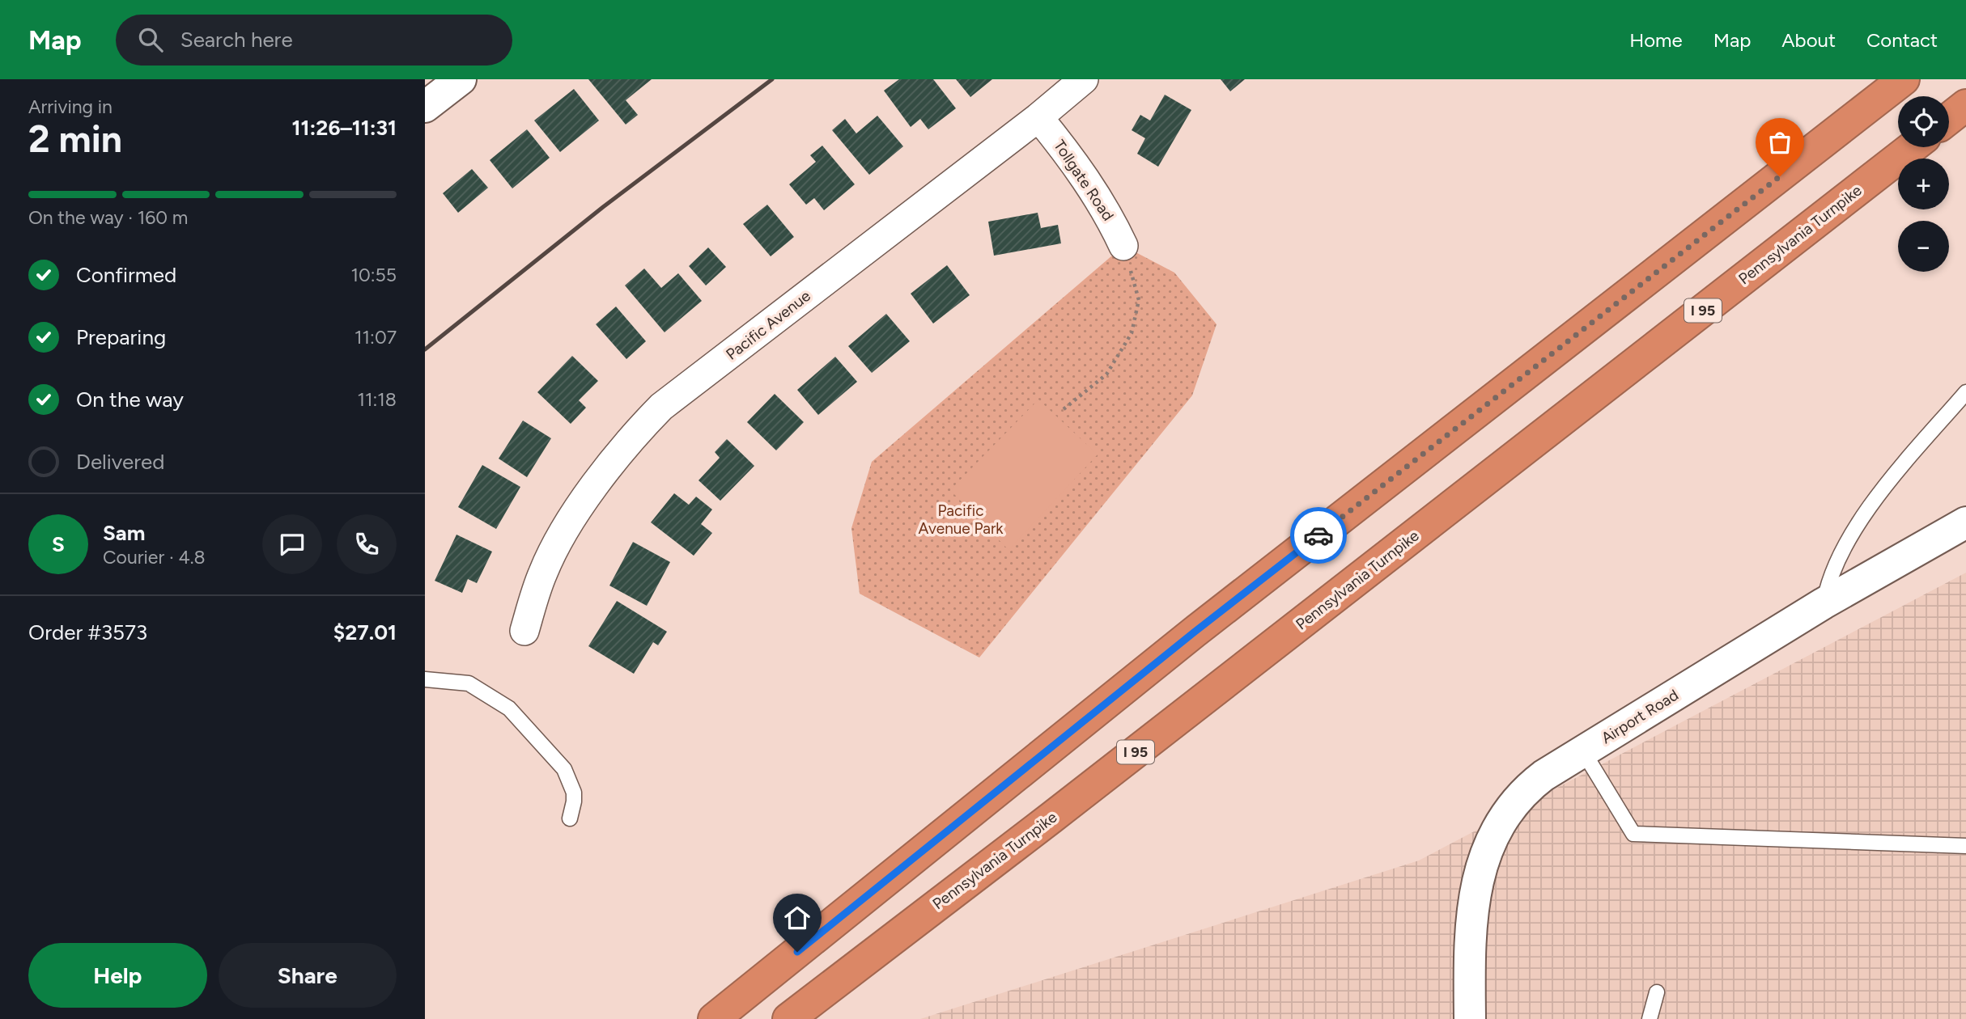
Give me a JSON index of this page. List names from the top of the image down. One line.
{"streets":{"highway":["Pennsylvania Turnpike","I 95"],"street":["Tollgate Road","Pacific Avenue","Airport Road"]},"crossings":[["Tollgate Road","Pacific Avenue"]],"parks":["Pacific Avenue Park"],"page":{"header":"Map","search":"Search here","nav":["Home","Map","About","Contact"],"heading":["2 min","Arriving in","11:26–11:31"],"panel":["Sam","Courier · 4.8","Order #3573","$27.01"],"map_buttons":["+","−"],"bar":"On the way · 160 m","list":[["Confirmed","10:55"],["Preparing","11:07"],["On the way","11:18"],"Delivered"],"round":"S","buttons":["Help","Share"]}}
